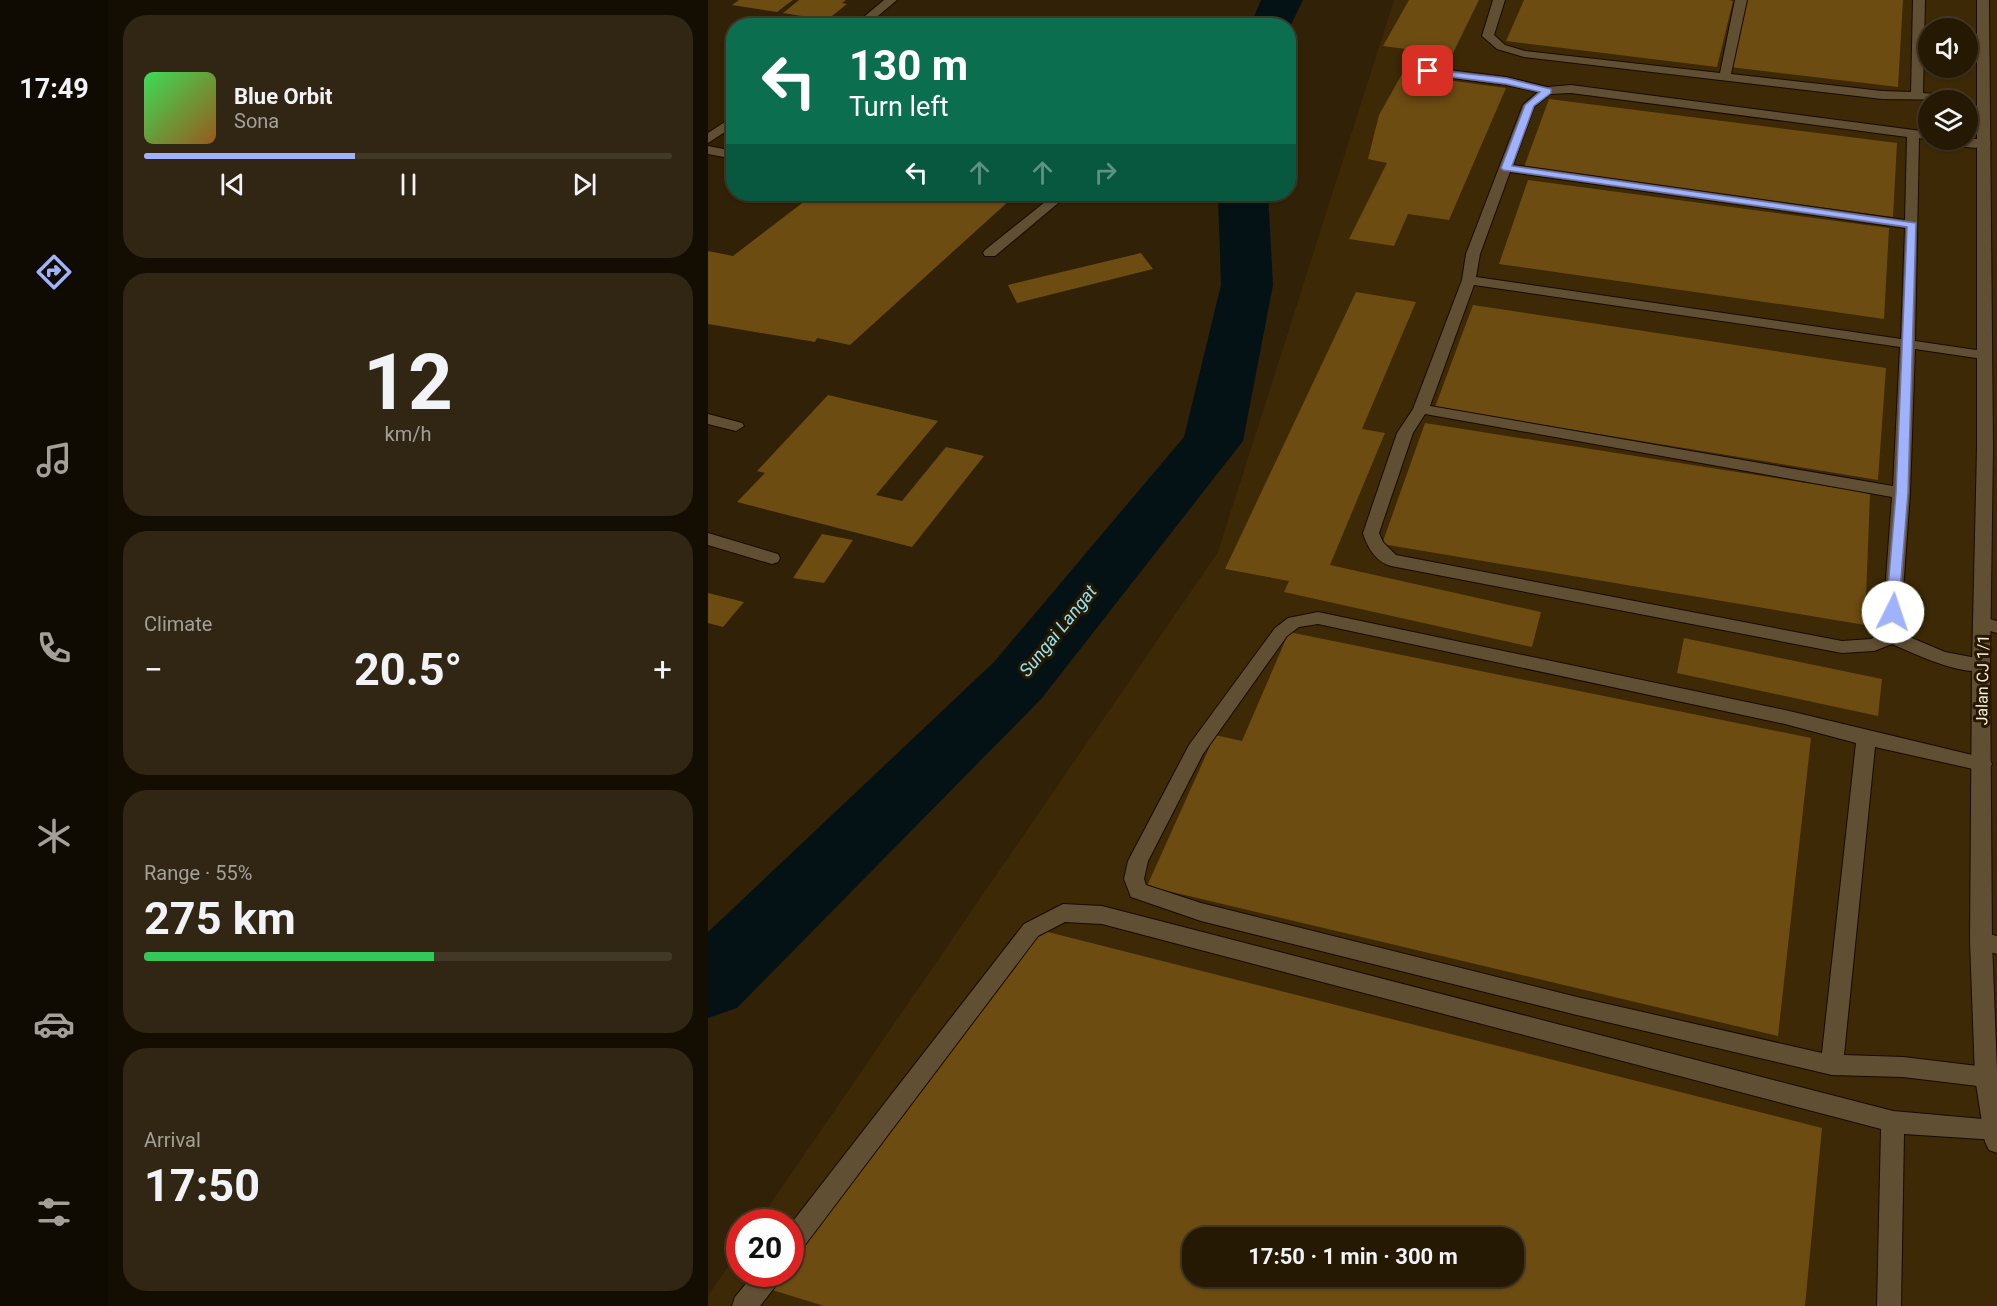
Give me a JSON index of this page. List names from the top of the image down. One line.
{"streets":{"street":["Jalan CJ 1/1"]},"water":["Sungai Langat"],"page":{"tabs":"17:49","turn":["130 m","Turn left"],"song":["Blue Orbit","Sona"],"tile":[["12","km/h"],"Climate",["Range · 55%","275 km"],["Arrival","17:50"]],"heat":["−","20.5°","+"],"limit":"20","trip":"17:50 · 1 min · 300 m"}}
